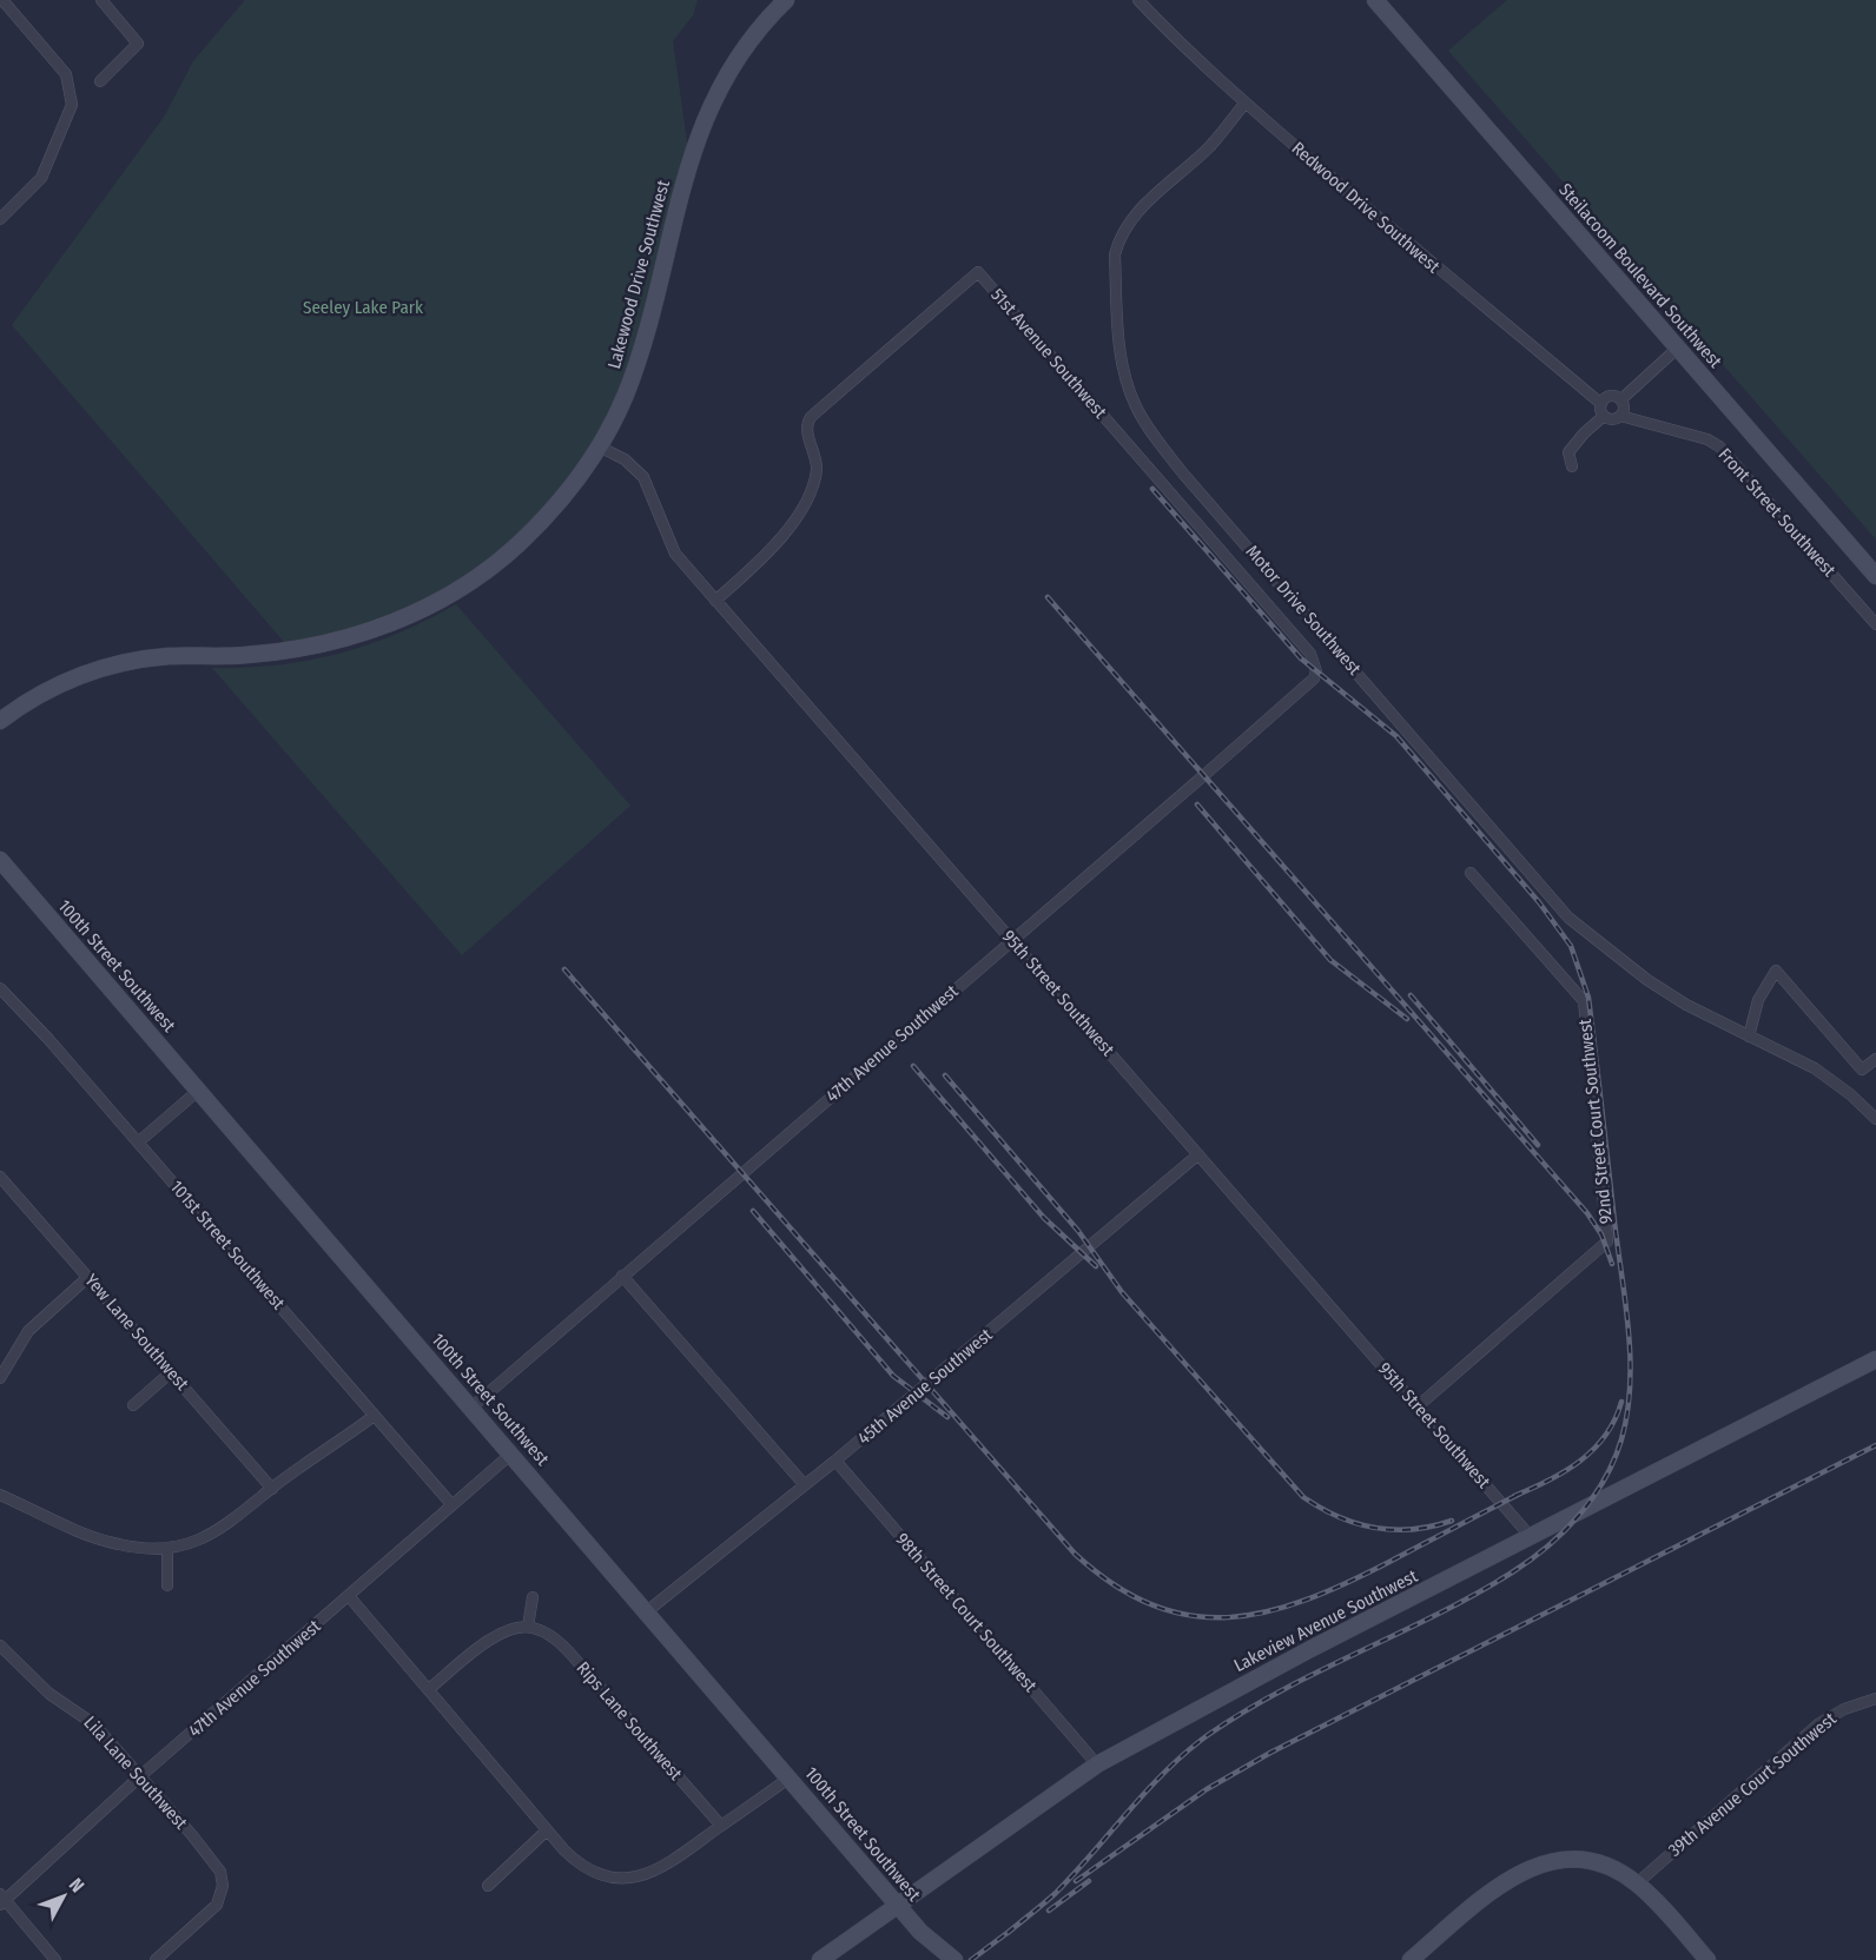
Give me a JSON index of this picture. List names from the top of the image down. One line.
{"streets":{"main road":["Lakewood Drive Southwest","Steilacoom Boulevard Southwest","100th Street Southwest","Lakeview Avenue Southwest"],"street":["Redwood Drive Southwest","51st Avenue Southwest","Front Street Southwest","Motor Drive Southwest","95th Street Southwest","47th Avenue Southwest","92nd Street Court Southwest","101st Street Southwest","Yew Lane Southwest","45th Avenue Southwest","98th Street Court Southwest","Rips Lane Southwest","Lila Lane Southwest","39th Avenue Court Southwest"]},"crossings":[["Redwood Drive Southwest","Front Street Southwest"],["Redwood Drive Southwest","Motor Drive Southwest"],["Lakewood Drive Southwest","95th Street Southwest"],["51st Avenue Southwest","95th Street Southwest"],["51st Avenue Southwest","47th Avenue Southwest"],["100th Street Southwest","47th Avenue Southwest"],["100th Street Southwest","45th Avenue Southwest"],["100th Street Southwest","Lakeview Avenue Southwest"],["95th Street Southwest","47th Avenue Southwest"],["95th Street Southwest","92nd Street Court Southwest"],["95th Street Southwest","45th Avenue Southwest"],["95th Street Southwest","Lakeview Avenue Southwest"],["47th Avenue Southwest","101st Street Southwest"],["47th Avenue Southwest","Lila Lane Southwest"],["45th Avenue Southwest","98th Street Court Southwest"],["98th Street Court Southwest","Lakeview Avenue Southwest"]],"parks":["Seeley Lake Park"],"north":"top right"}
